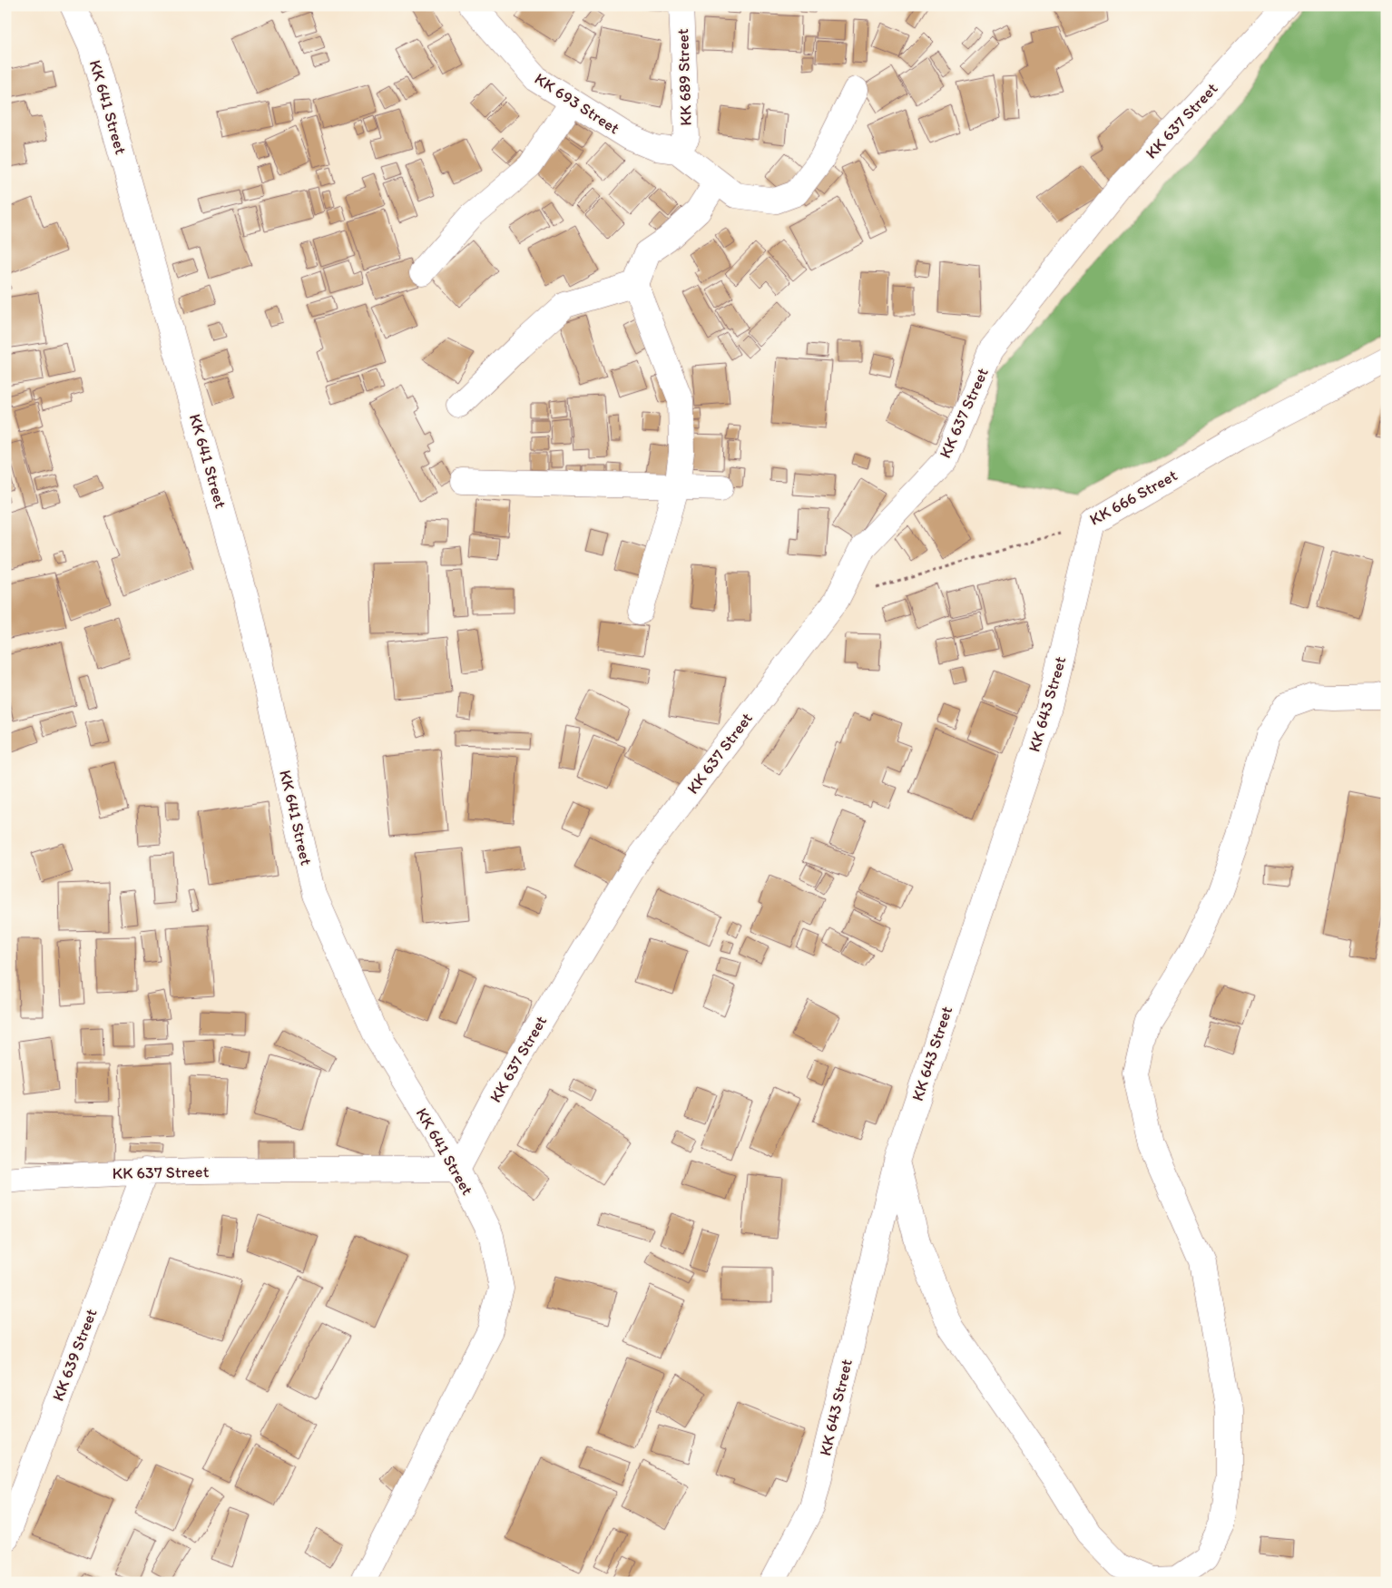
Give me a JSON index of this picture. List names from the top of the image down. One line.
{"streets":{"street":["KK 689 Street","KK 693 Street","KK 641 Street","KK 637 Street","KK 666 Street","KK 643 Street","KK 639 Street"]},"crossings":[["KK 689 Street","KK 693 Street"],["KK 641 Street","KK 637 Street"],["KK 637 Street","KK 666 Street"],["KK 637 Street","KK 639 Street"],["KK 666 Street","KK 643 Street"]]}
